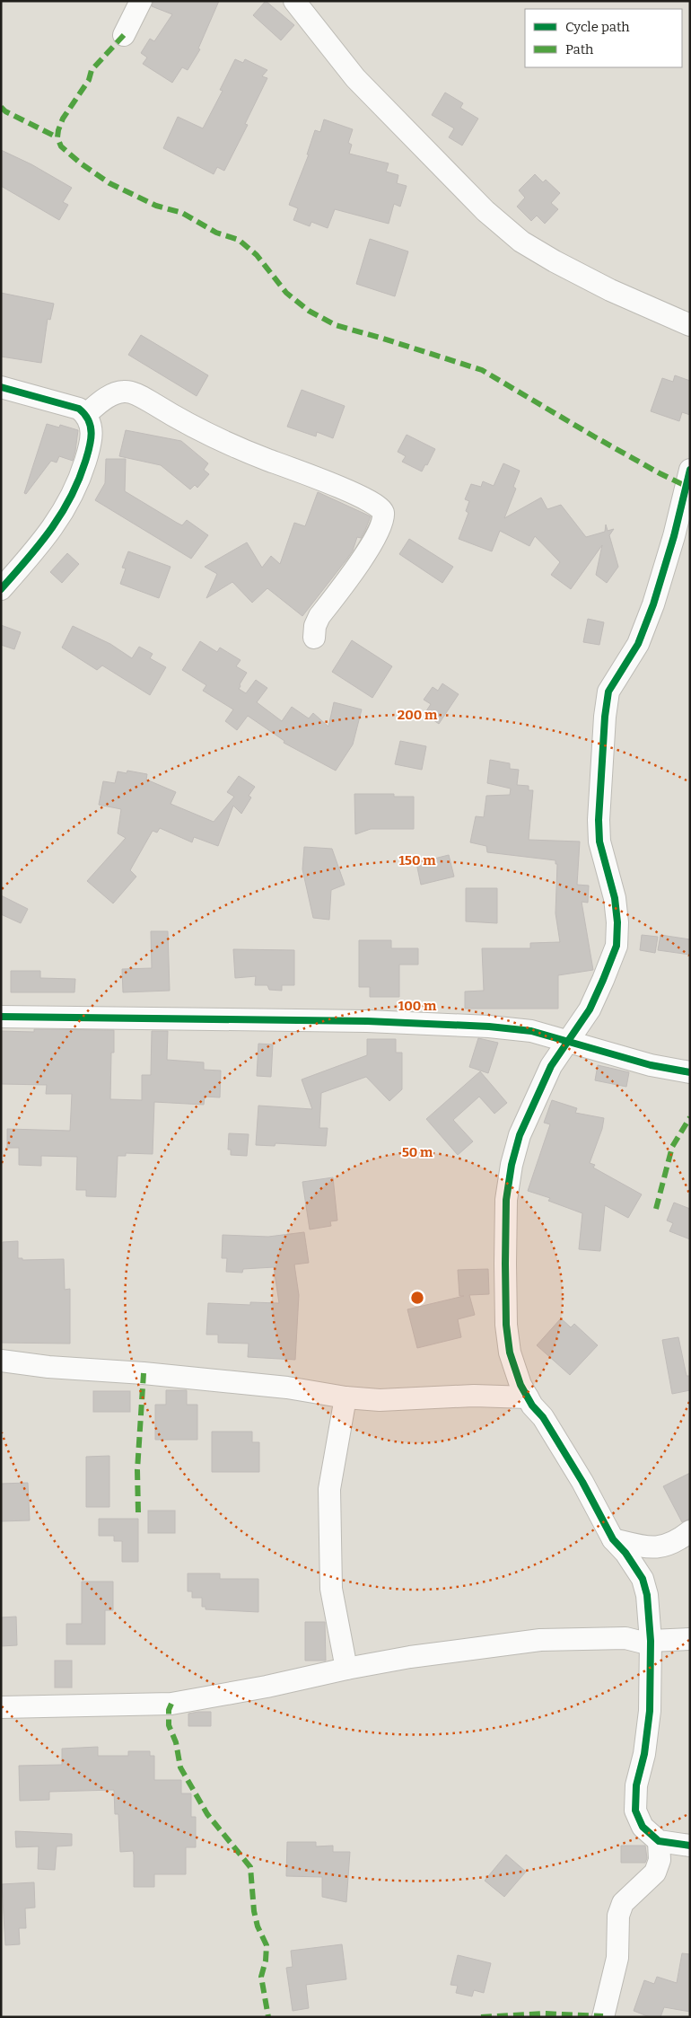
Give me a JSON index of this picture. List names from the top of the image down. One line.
{"legend":["Cycle path","Path"],"rings":["200 m","150 m","100 m","50 m"]}
